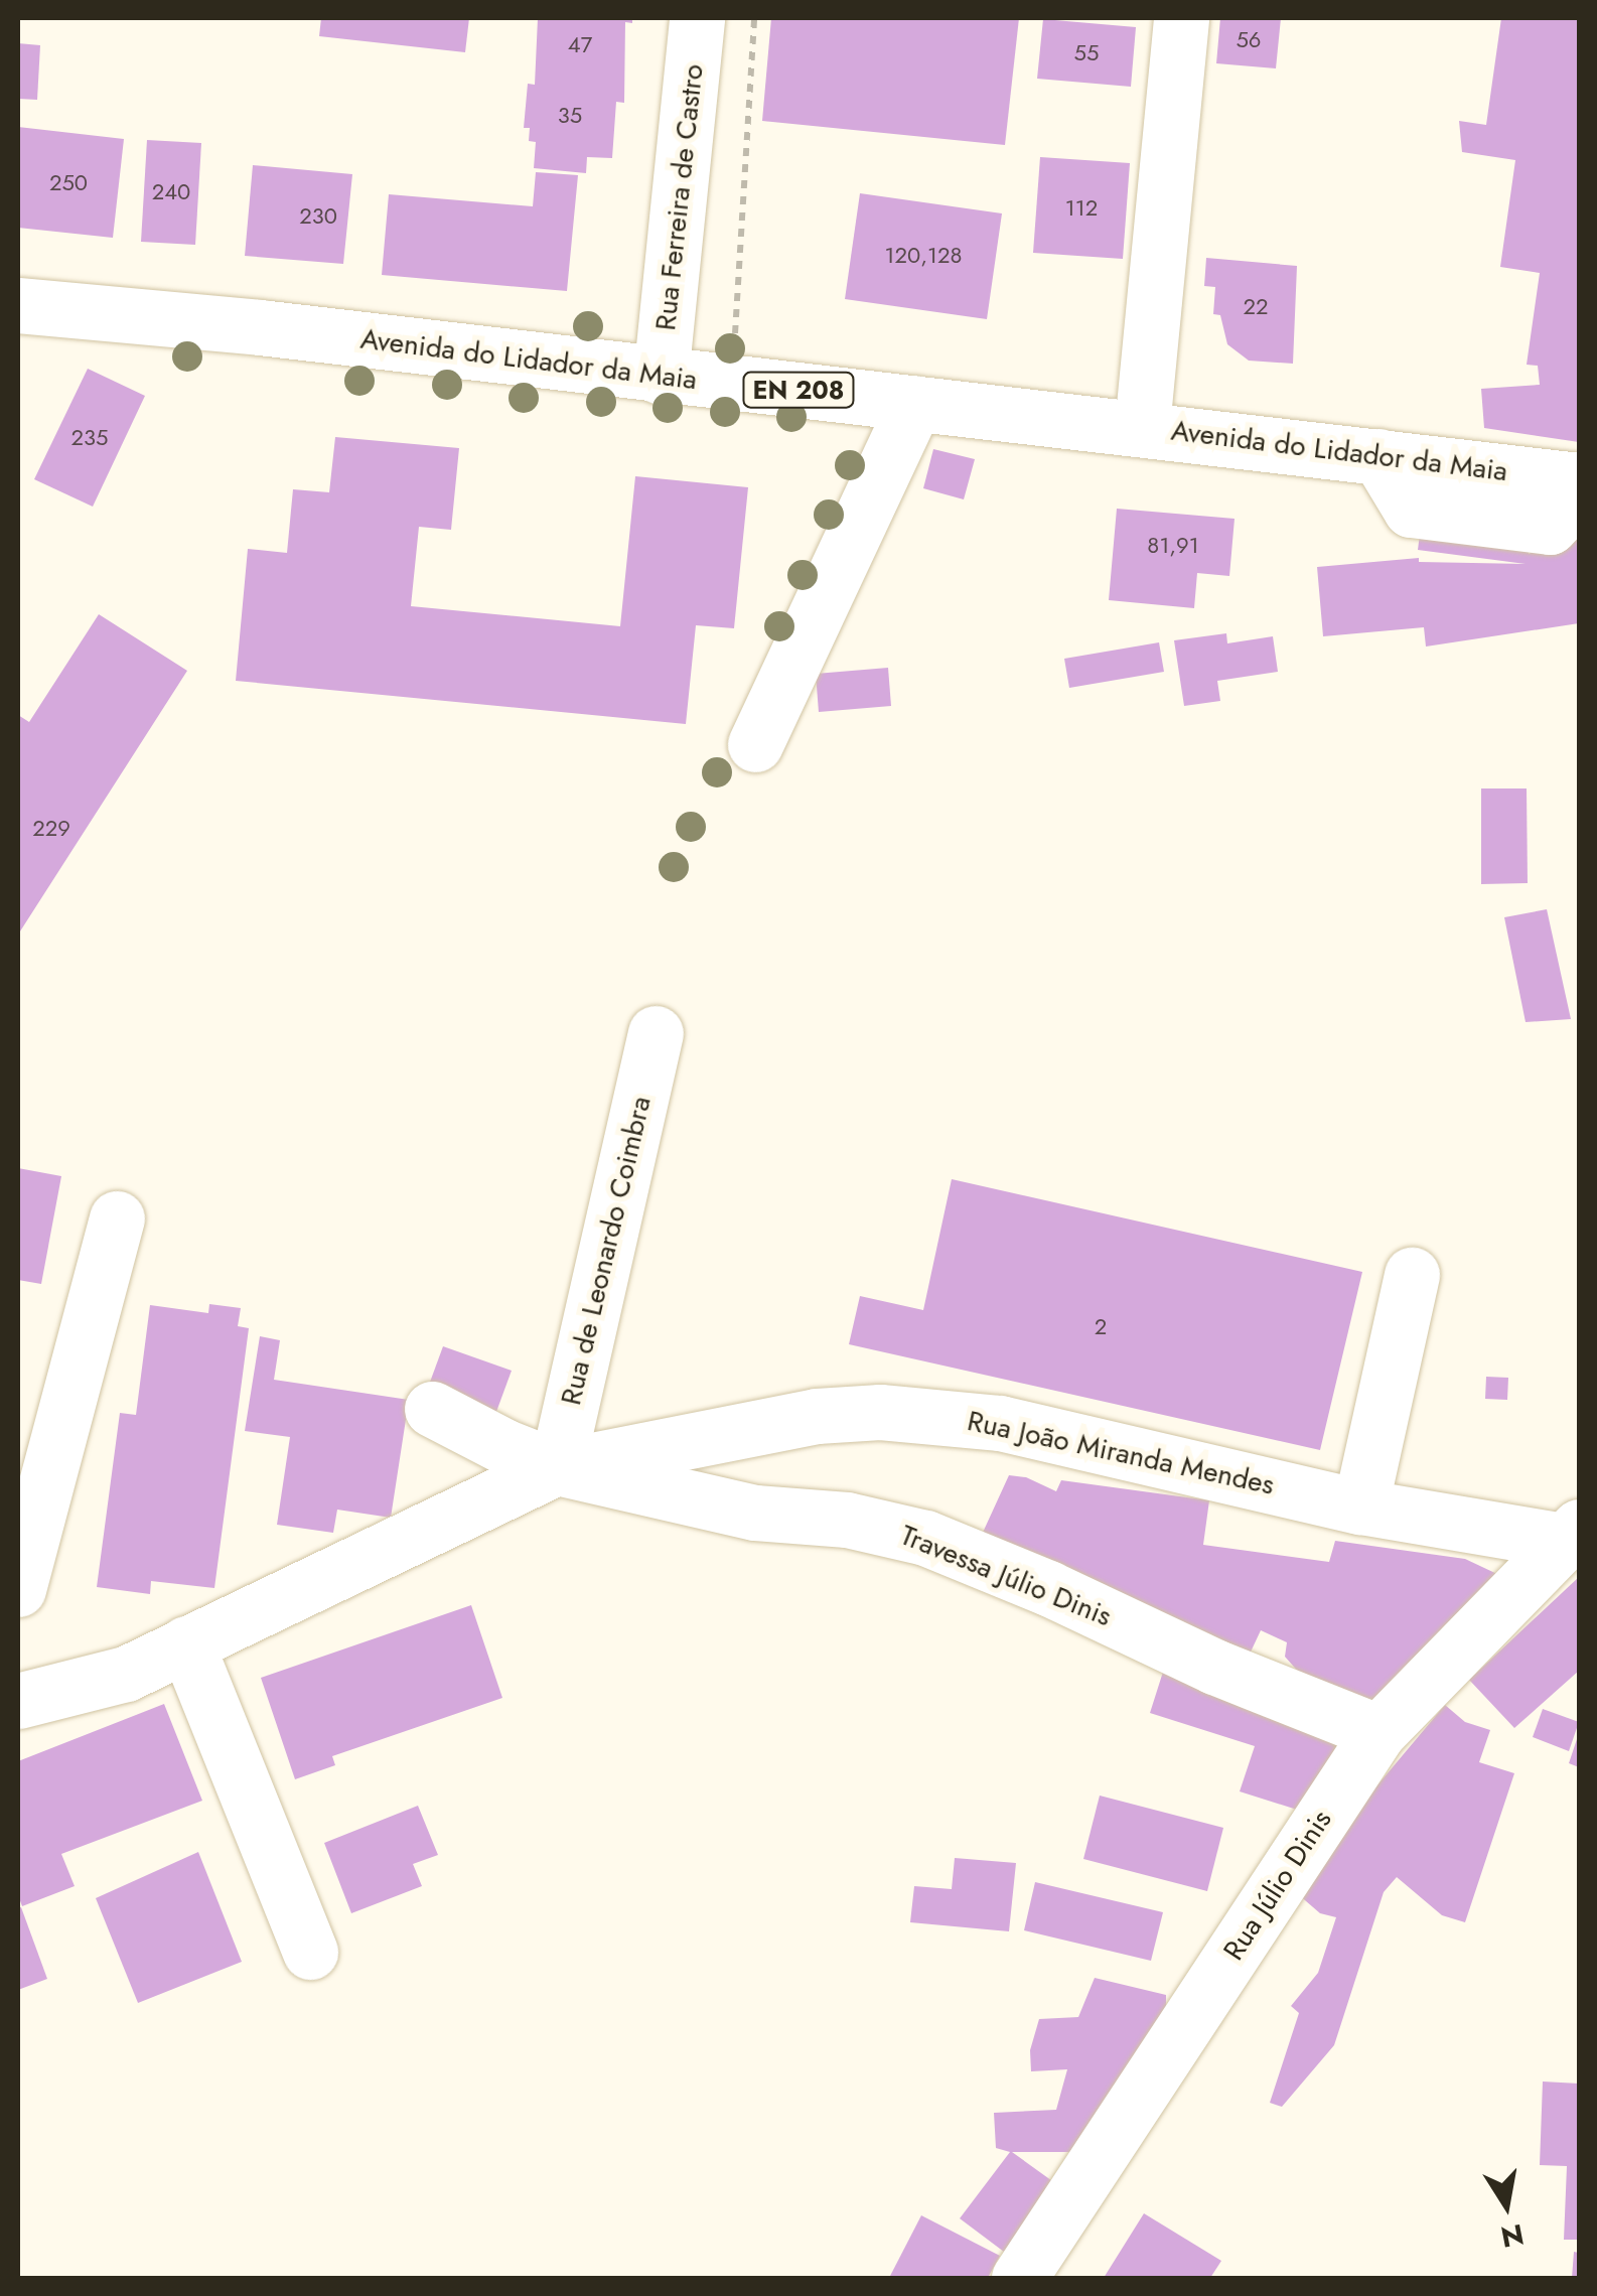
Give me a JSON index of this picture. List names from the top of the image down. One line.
{"streets":{"street":["Rua Ferreira de Castro","Avenida do Lidador da Maia","EN 208","Rua de Leonardo Coimbra","Rua João Miranda Mendes","Travessa Júlio Dinis","Rua Júlio Dinis"]},"crossings":[["Rua Ferreira de Castro","Avenida do Lidador da Maia"],["Rua de Leonardo Coimbra","Rua João Miranda Mendes"],["Rua de Leonardo Coimbra","Travessa Júlio Dinis"],["Rua João Miranda Mendes","Travessa Júlio Dinis"],["Rua João Miranda Mendes","Rua Júlio Dinis"],["Travessa Júlio Dinis","Rua Júlio Dinis"]],"house_numbers":["56","47","55","35","250","240","112","230","120,128","22","235","81,91","229","2"],"north":"bottom"}
